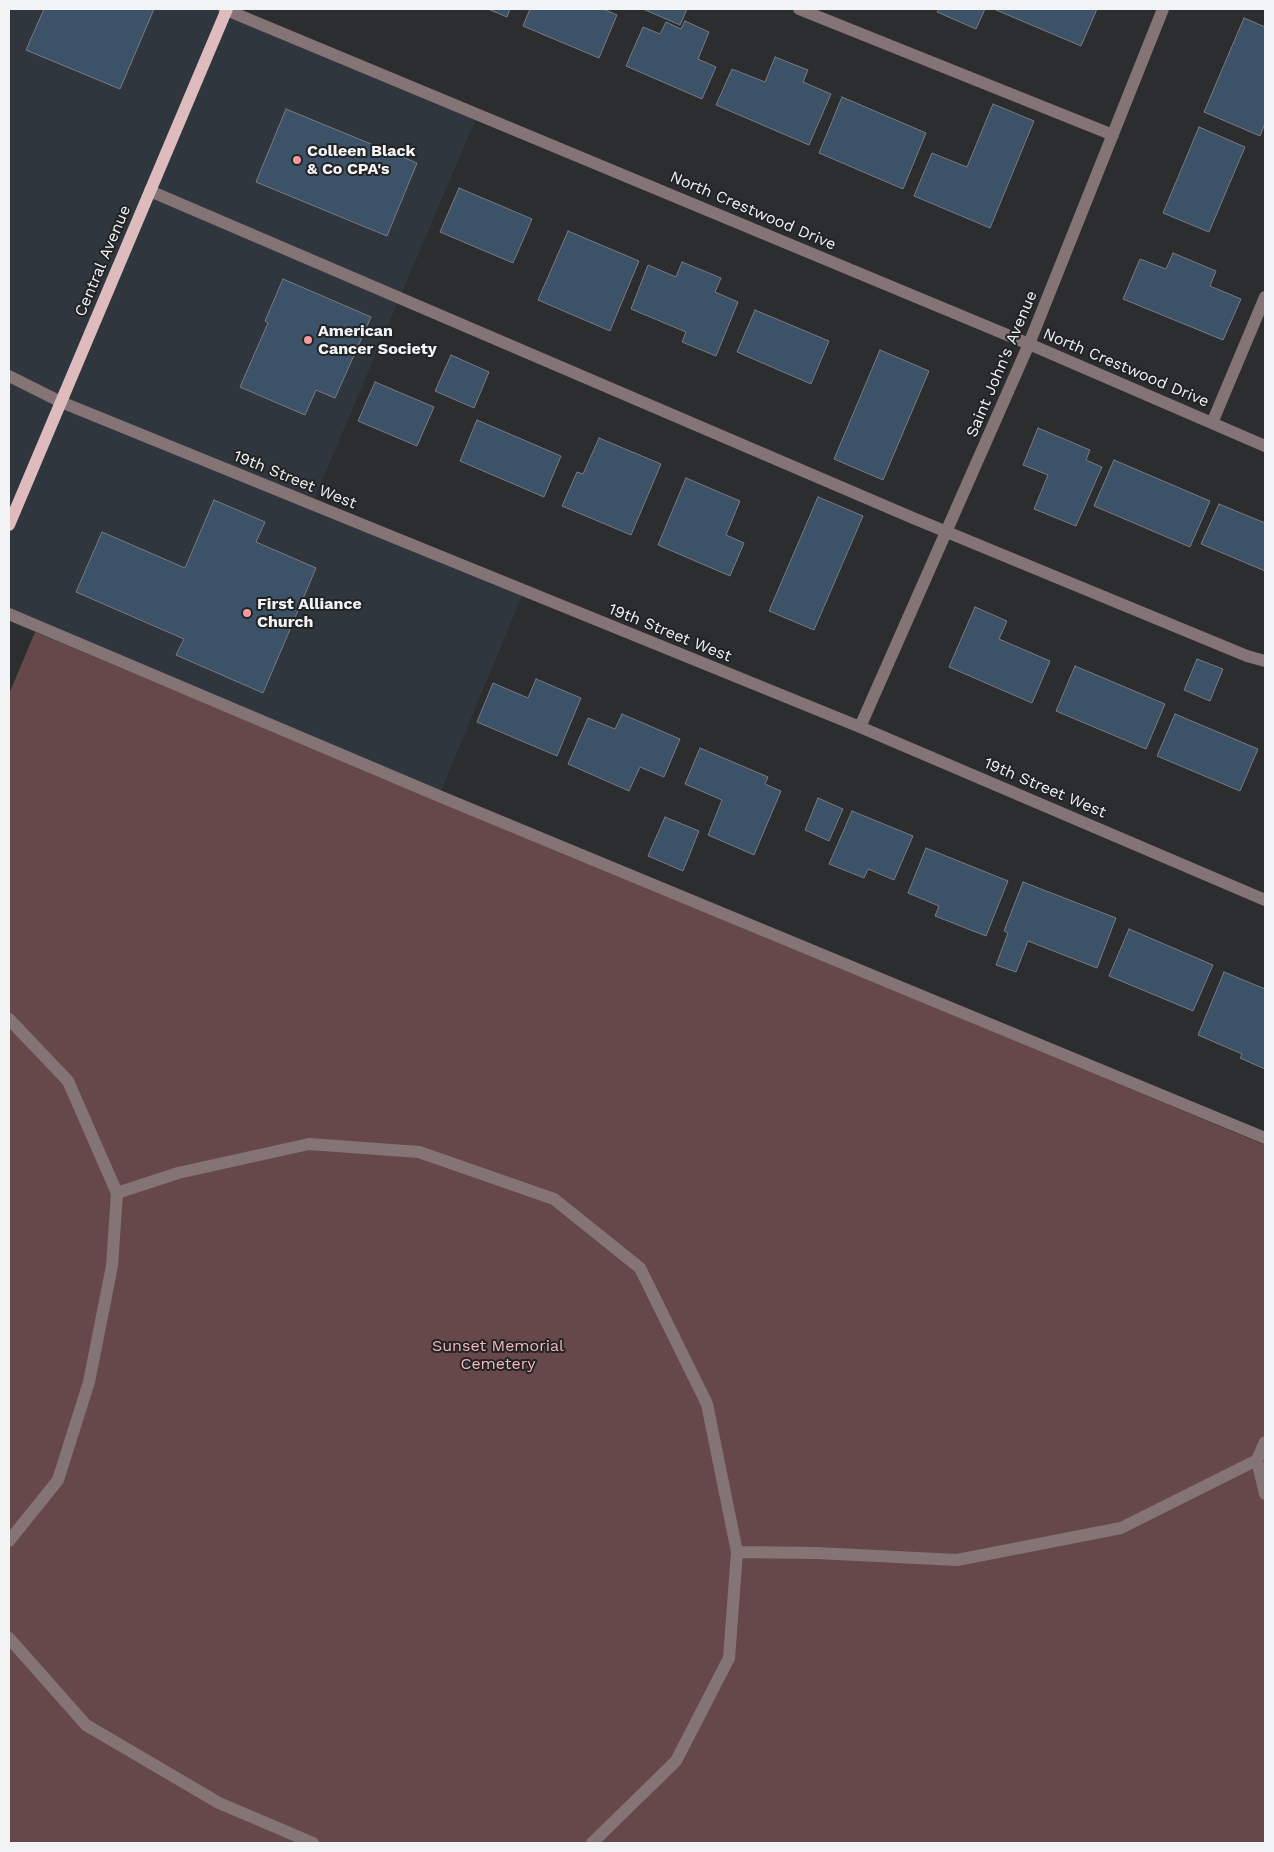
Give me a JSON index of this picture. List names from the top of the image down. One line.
{"streets":{"main road":["Central Avenue"],"street":["North Crestwood Drive","Saint John's Avenue","19th Street West"]},"crossings":[["North Crestwood Drive","Central Avenue"],["North Crestwood Drive","Saint John's Avenue"],["Central Avenue","19th Street West"],["Saint John's Avenue","19th Street West"]],"parks":["Sunset Memorial Cemetery"],"places":["Colleen Black & Co CPA's","American Cancer Society","First Alliance Church"]}
